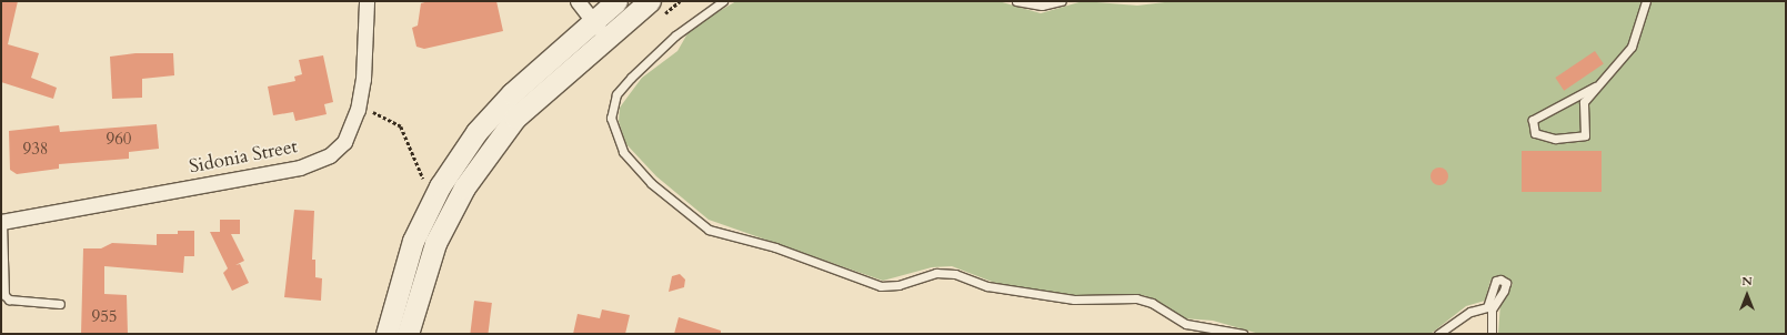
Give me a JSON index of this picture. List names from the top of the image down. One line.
{"streets":{"street":["Sidonia Street"]},"house_numbers":["960","938","955"],"north":"top"}
